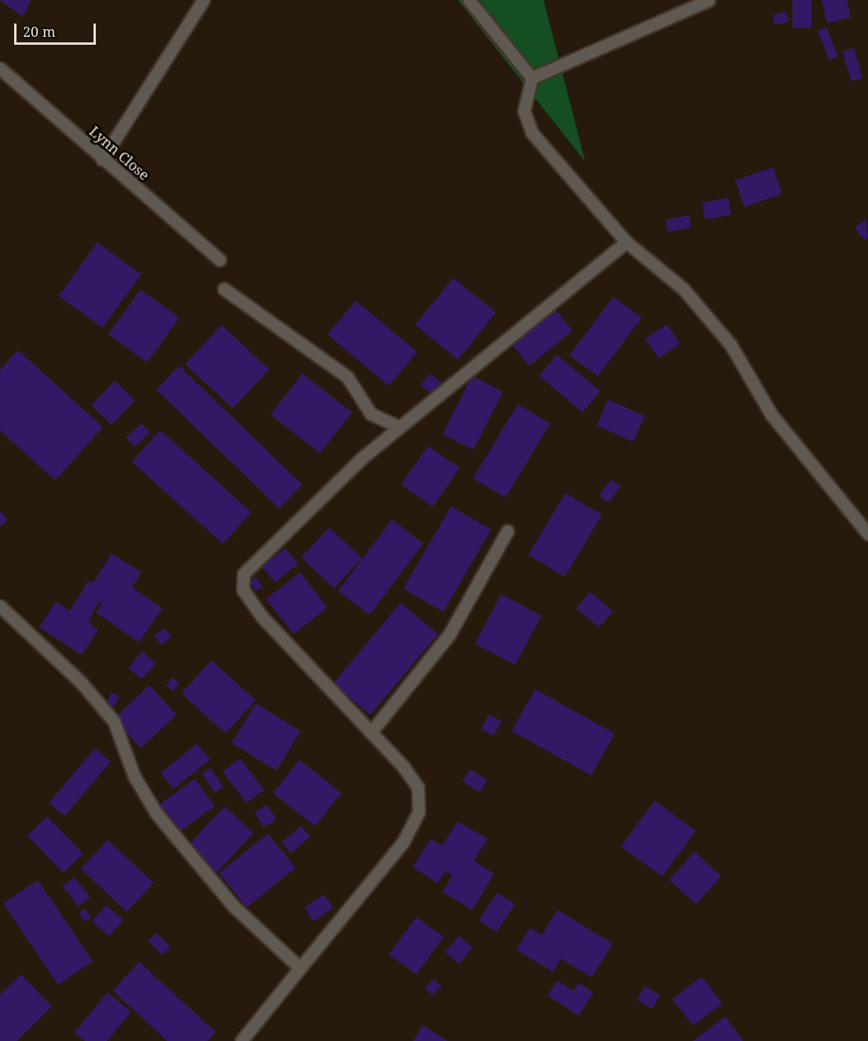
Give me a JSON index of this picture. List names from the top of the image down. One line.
{"streets":{"street":["Lynn Close"]},"scale_bar":"20 m"}
